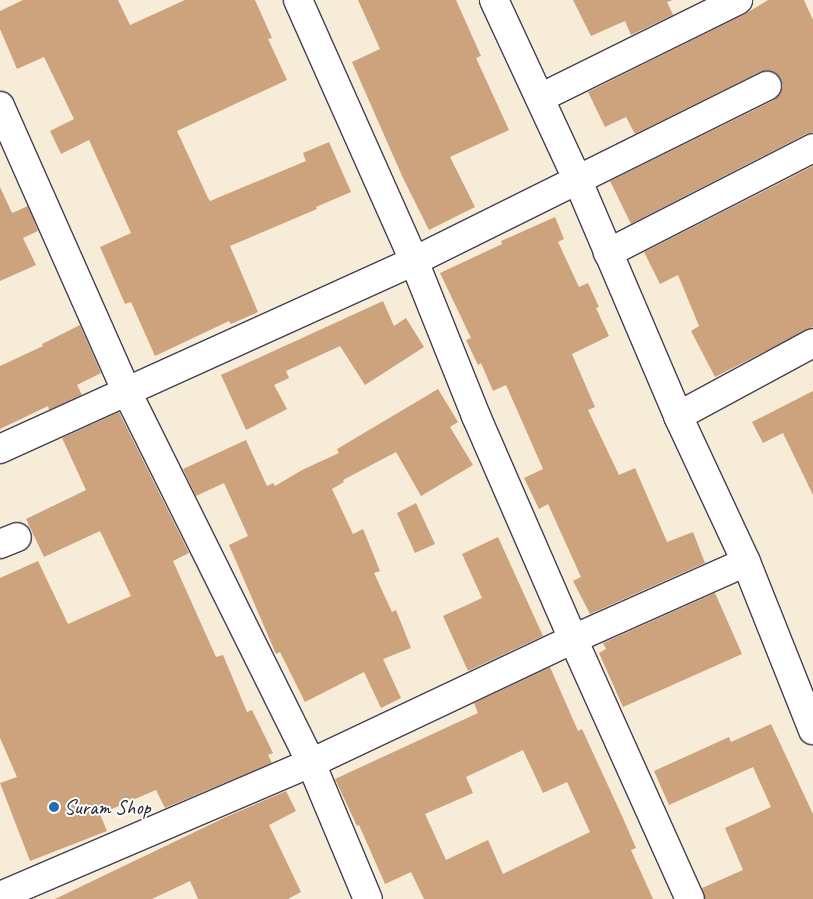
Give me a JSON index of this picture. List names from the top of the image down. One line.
{"places":["Suram Shop"]}
